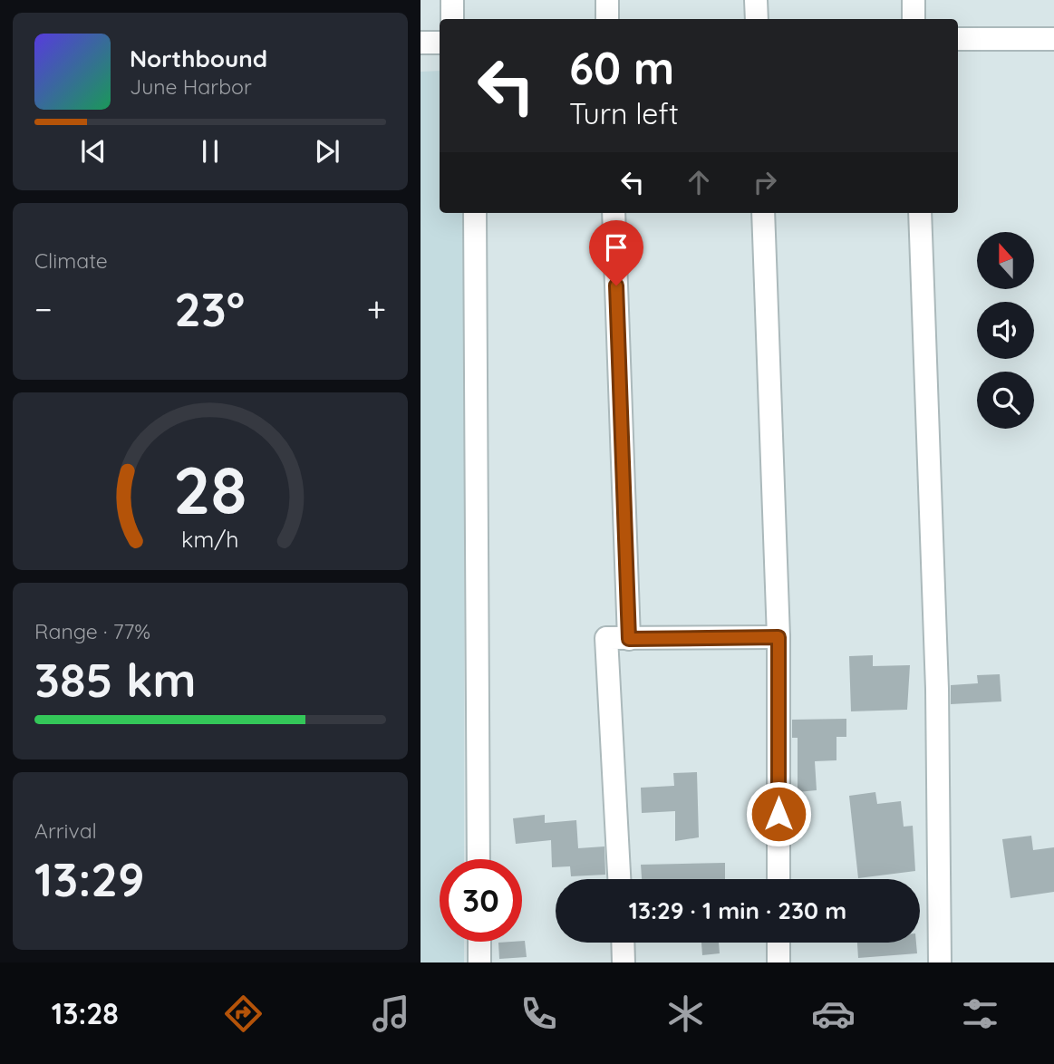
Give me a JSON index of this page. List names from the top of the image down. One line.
{"north":"top","page":{"turn":["60 m","Turn left"],"song":["Northbound","June Harbor"],"tile":["Climate",["Range · 77%","385 km"],["Arrival","13:29"]],"heat":["−","23°","+"],"limit":"30","trip":"13:29 · 1 min · 230 m","tabs":"13:28","gauge":["28","km/h"]}}
